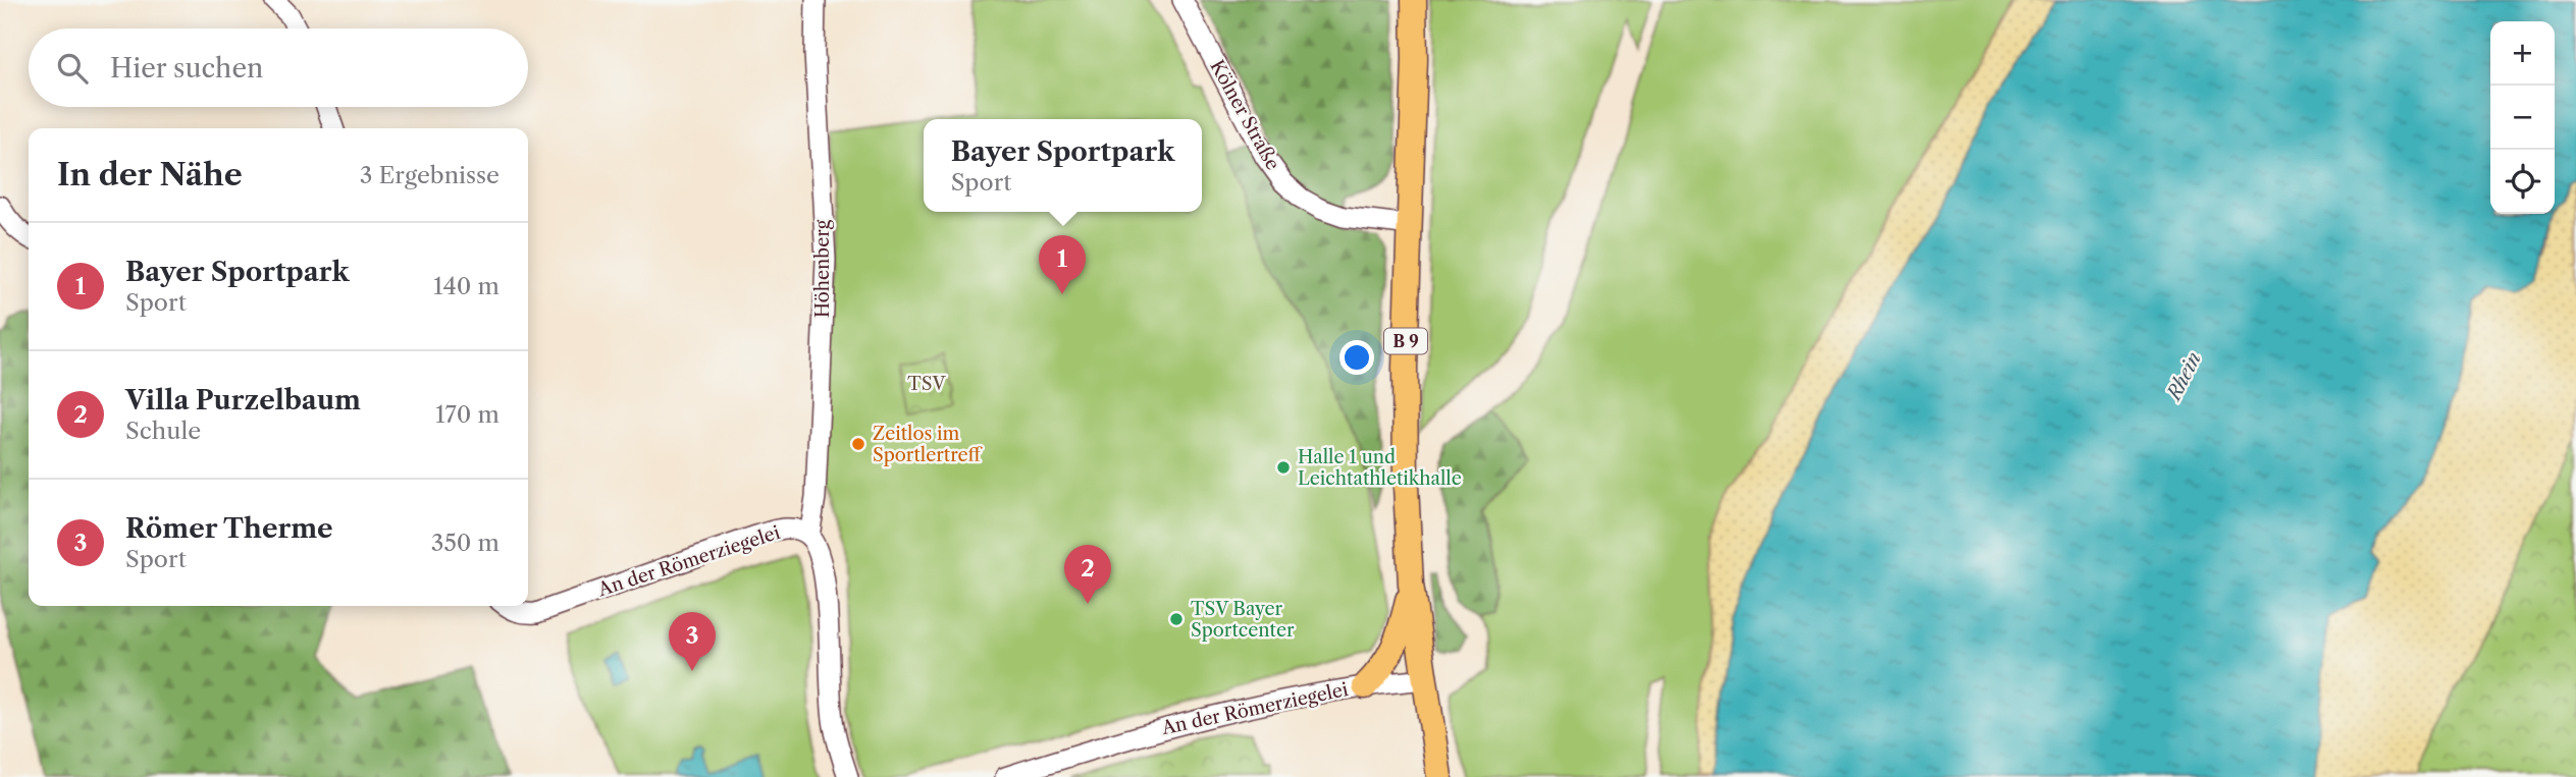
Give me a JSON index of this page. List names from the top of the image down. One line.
{"streets":{"main road":["B 9"],"street":["Kölner Straße","Höhenberg","An der Römerziegelei"]},"crossings":[["Kölner Straße","B 9"],["Höhenberg","An der Römerziegelei"],["B 9","An der Römerziegelei"]],"water":["Rhein"],"parks":["TSV"],"places":["Zeitlos im Sportlertreff","Halle 1 und Leichtathletikhalle","TSV Bayer Sportcenter"],"page":{"map_buttons":["+","−"],"search":"Hier suchen","popup":["Bayer Sportpark","Sport"],"heading":["In der Nähe","3 Ergebnisse"],"list":[{"mark":"1","name":"Bayer Sportpark","note":"Sport","value":"140 m"},{"mark":"2","name":"Villa Purzelbaum","note":"Schule","value":"170 m"},{"mark":"3","name":"Römer Therme","note":"Sport","value":"350 m"}],"pins":["1","2","3"]}}
